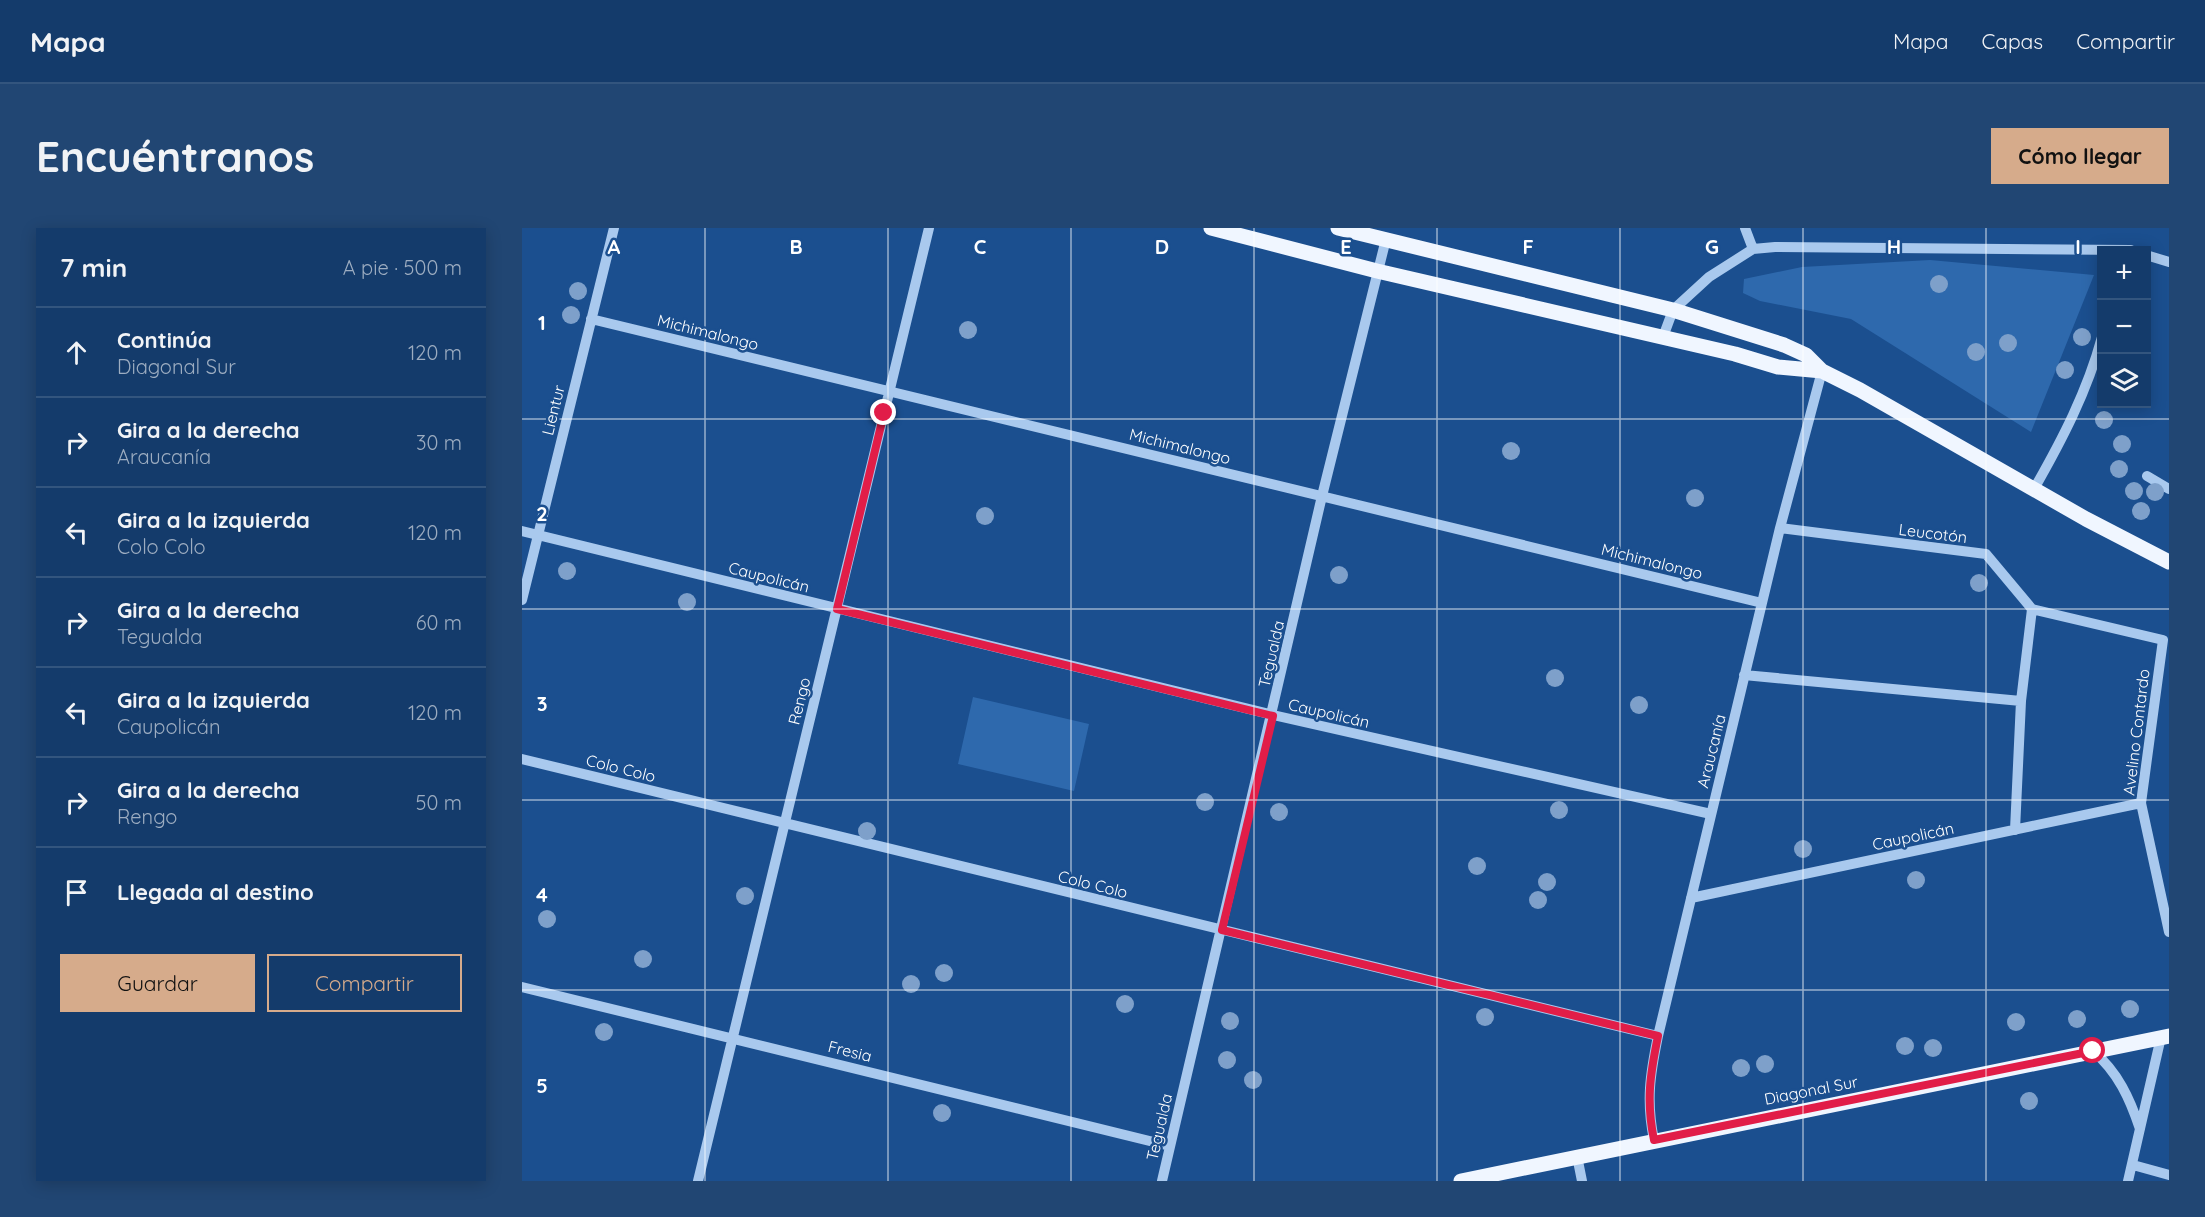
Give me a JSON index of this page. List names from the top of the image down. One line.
{"streets":{"main road":["Diagonal Sur"],"street":["Michimalongo","Lientur","Leucotón","Caupolicán","Tegualda","Rengo","Avelino Contardo","Araucanía","Colo Colo","Fresia"]},"crossings":[["Michimalongo","Lientur"],["Michimalongo","Tegualda"],["Michimalongo","Rengo"],["Michimalongo","Araucanía"],["Lientur","Caupolicán"],["Leucotón","Avelino Contardo"],["Leucotón","Araucanía"],["Caupolicán","Tegualda"],["Caupolicán","Rengo"],["Caupolicán","Avelino Contardo"],["Caupolicán","Araucanía"],["Tegualda","Colo Colo"],["Tegualda","Fresia"],["Rengo","Colo Colo"],["Rengo","Fresia"],["Araucanía","Colo Colo"],["Araucanía","Diagonal Sur"]],"page":{"header":"Mapa","nav":["Mapa","Capas","Compartir"],"buttons":["Cómo llegar",["Guardar","Compartir"]],"title":"Encuéntranos","heading":["7 min","A pie · 500 m"],"map_buttons":["+","−"],"list":[["Continúa","Diagonal Sur","120 m"],["Gira a la derecha","Araucanía","30 m"],["Gira a la izquierda","Colo Colo","120 m"],["Gira a la derecha","Tegualda","60 m"],["Gira a la izquierda","Caupolicán","120 m"],["Gira a la derecha","Rengo","50 m"],"Llegada al destino"]},"grid":{"columns":["A","B","C","D","E","F","G","H","I"],"rows":["1","2","3","4","5"]}}
